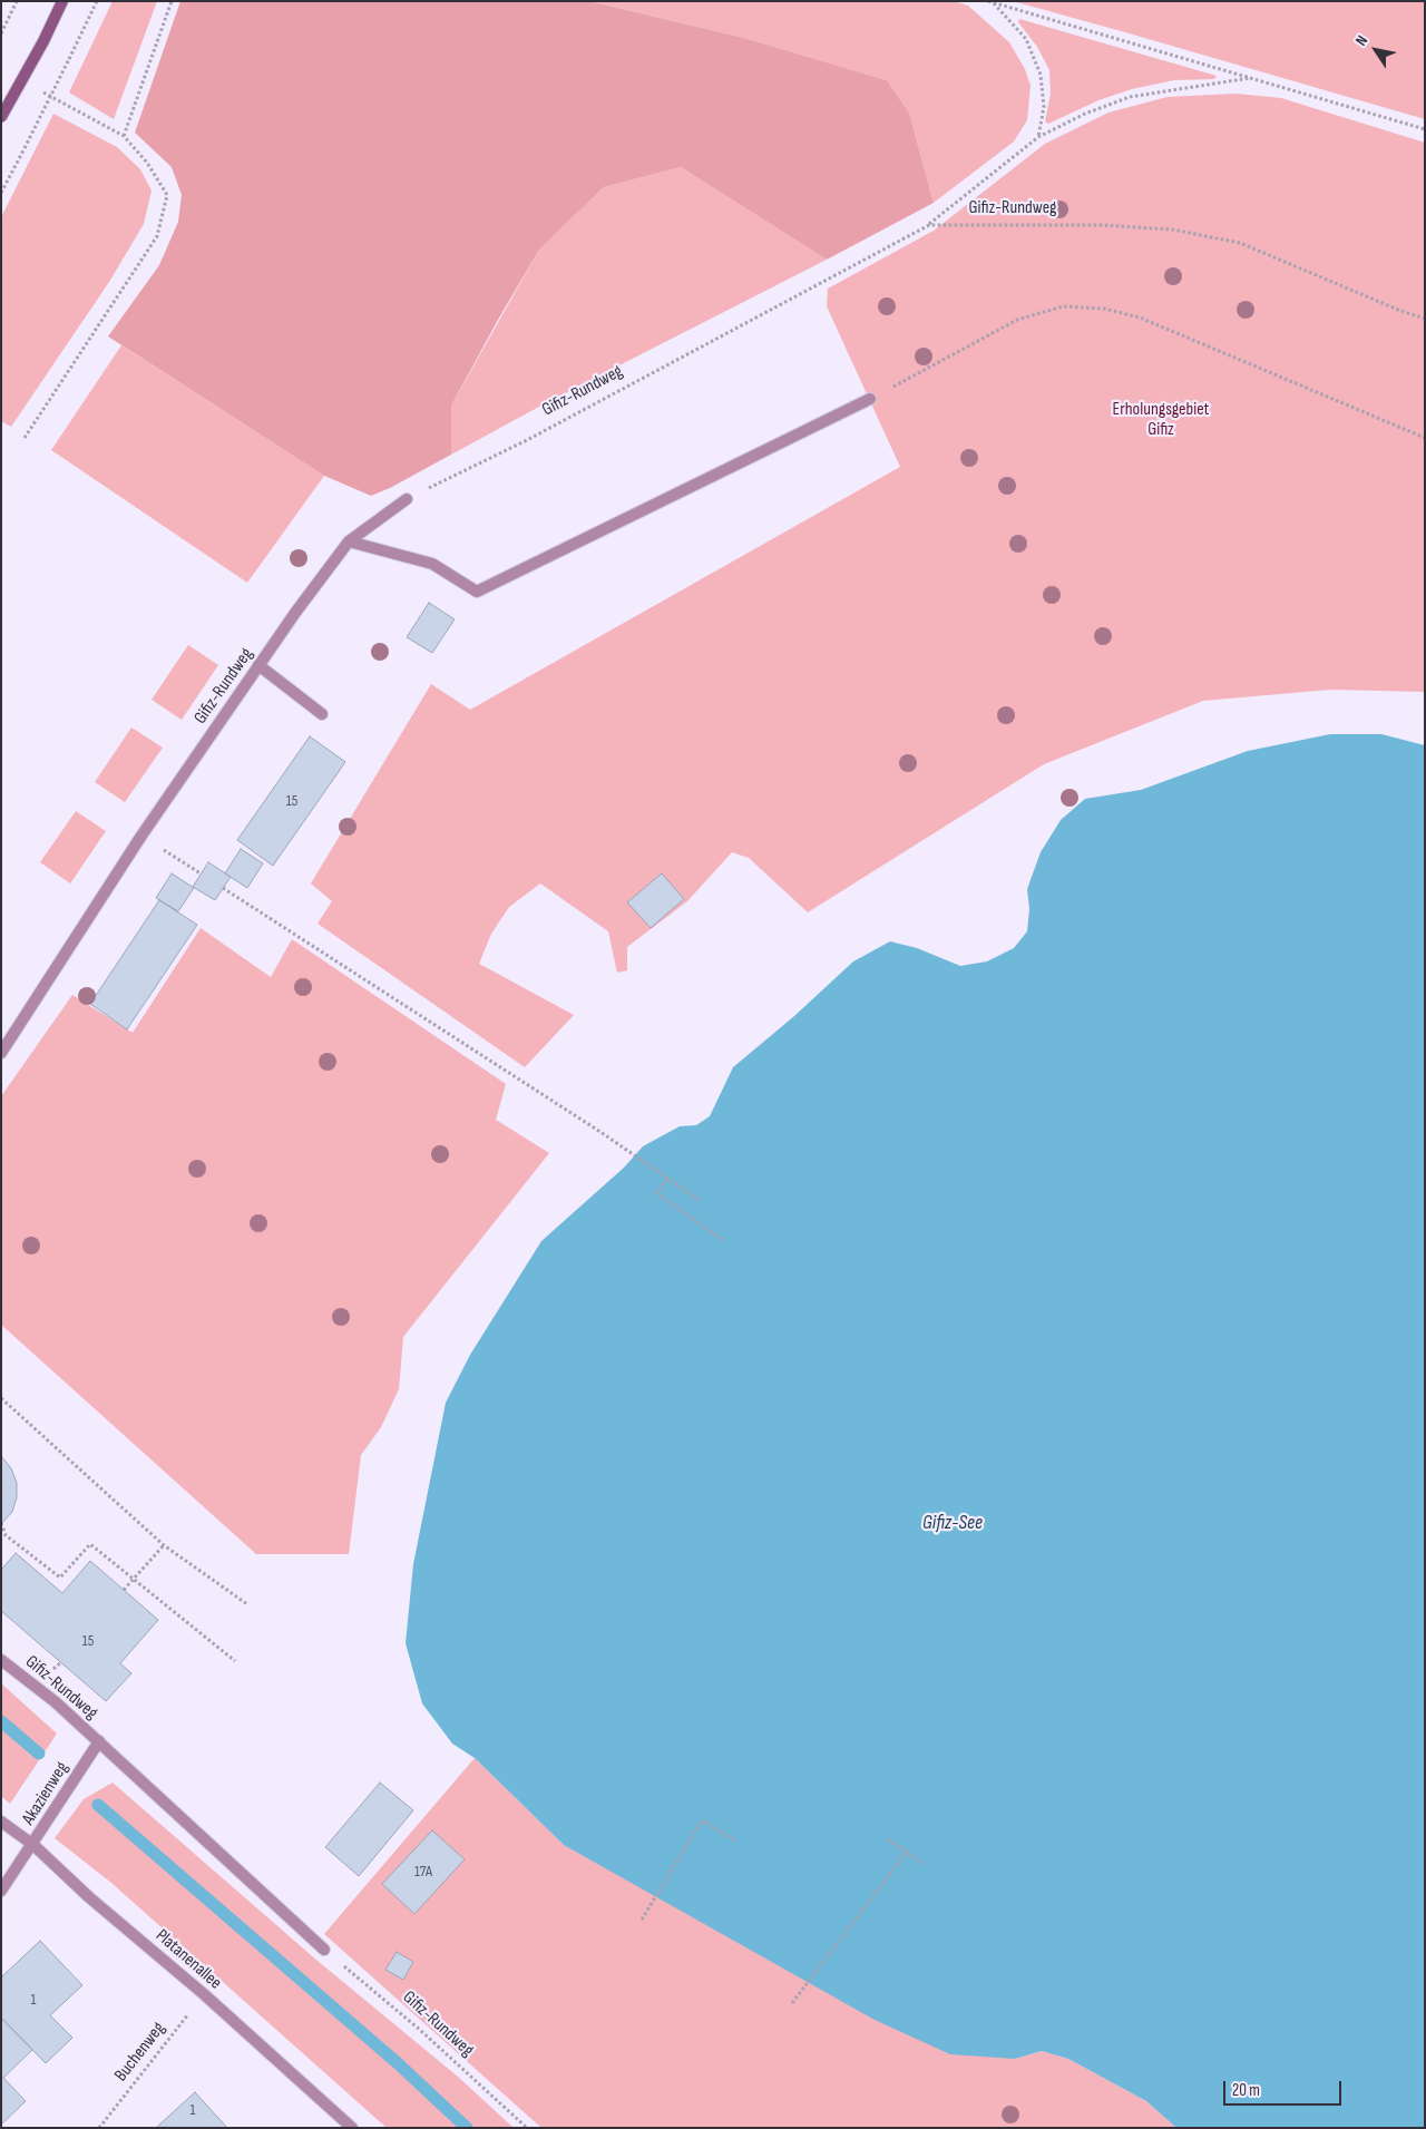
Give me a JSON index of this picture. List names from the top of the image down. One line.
{"streets":{"street":["Gifiz-Rundweg","Akazienweg","Platanenallee"],"path":["Buchenweg"]},"crossings":[["Gifiz-Rundweg","Akazienweg"],["Akazienweg","Platanenallee"],["Platanenallee","Buchenweg"]],"water":["Gifiz-See"],"parks":["Erholungsgebiet Gifiz"],"house_numbers":["15","15","17A","1","1"],"scale_bar":"20 m","north":"top left"}
